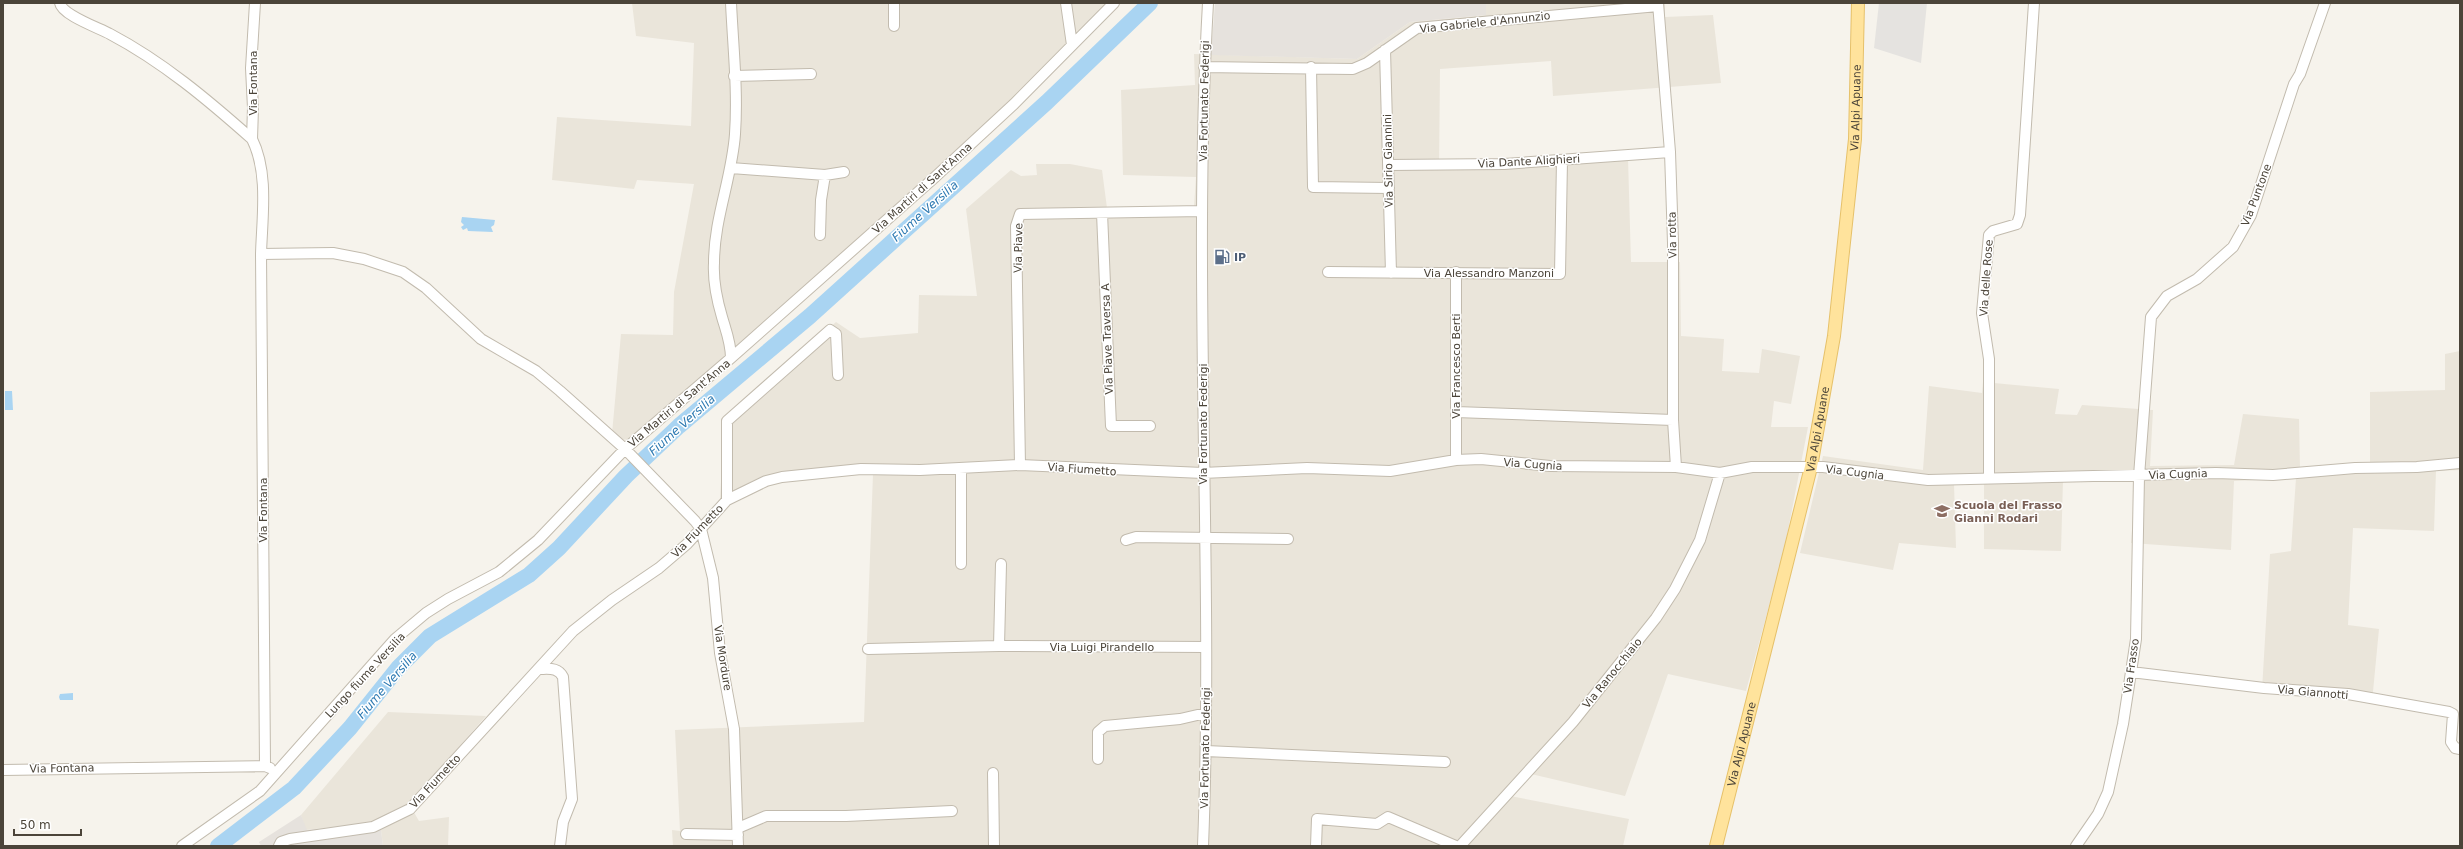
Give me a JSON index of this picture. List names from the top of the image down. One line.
{"streets":{"main road":["Via Alpi Apuane"],"street":["Via Gabriele d'Annunzio","Via Fontana","Via Fortunato Federigi","Via Sirio Giannini","Via Dante Alighieri","Via Martiri di Sant'Anna","Via Puntone","Via rotta","Via Piave","Via Alessandro Manzoni","Via delle Rose","Via Piave Traversa A","Via Francesco Berti","Via Cugnia","Via Fiumetto","Via Luigi Pirandello","Via Mordure","Via Frasso","Via Ranocchiaio","Lungo fiume Versilia","Via Giannotti"]},"crossings":[["Via Gabriele d'Annunzio","Via Fortunato Federigi"],["Via Gabriele d'Annunzio","Via Sirio Giannini"],["Via Gabriele d'Annunzio","Via rotta"],["Via Fontana","Via Martiri di Sant'Anna"],["Via Fontana","Lungo fiume Versilia"],["Via Fortunato Federigi","Via Piave"],["Via Fortunato Federigi","Via Cugnia"],["Via Fortunato Federigi","Via Fiumetto"],["Via Fortunato Federigi","Via Luigi Pirandello"],["Via Alpi Apuane","Via Cugnia"],["Via Sirio Giannini","Via Dante Alighieri"],["Via Sirio Giannini","Via Alessandro Manzoni"],["Via Dante Alighieri","Via rotta"],["Via Dante Alighieri","Via Alessandro Manzoni"],["Via Martiri di Sant'Anna","Via Mordure"],["Via Martiri di Sant'Anna","Lungo fiume Versilia"],["Via Puntone","Via Cugnia"],["Via Puntone","Via Frasso"],["Via rotta","Via Cugnia"],["Via Piave","Via Piave Traversa A"],["Via Piave","Via Fiumetto"],["Via Alessandro Manzoni","Via Francesco Berti"],["Via delle Rose","Via Cugnia"],["Via Francesco Berti","Via Cugnia"],["Via Cugnia","Via Fiumetto"],["Via Cugnia","Via Frasso"],["Via Cugnia","Via Ranocchiaio"],["Via Fiumetto","Via Mordure"],["Via Mordure","Lungo fiume Versilia"],["Via Frasso","Via Giannotti"]],"water":["Fiume Versilia"],"places":{"fuel station":["IP"],"school or university":["Scuola del Frasso Gianni Rodari"]},"scale_bar":"50 m"}
